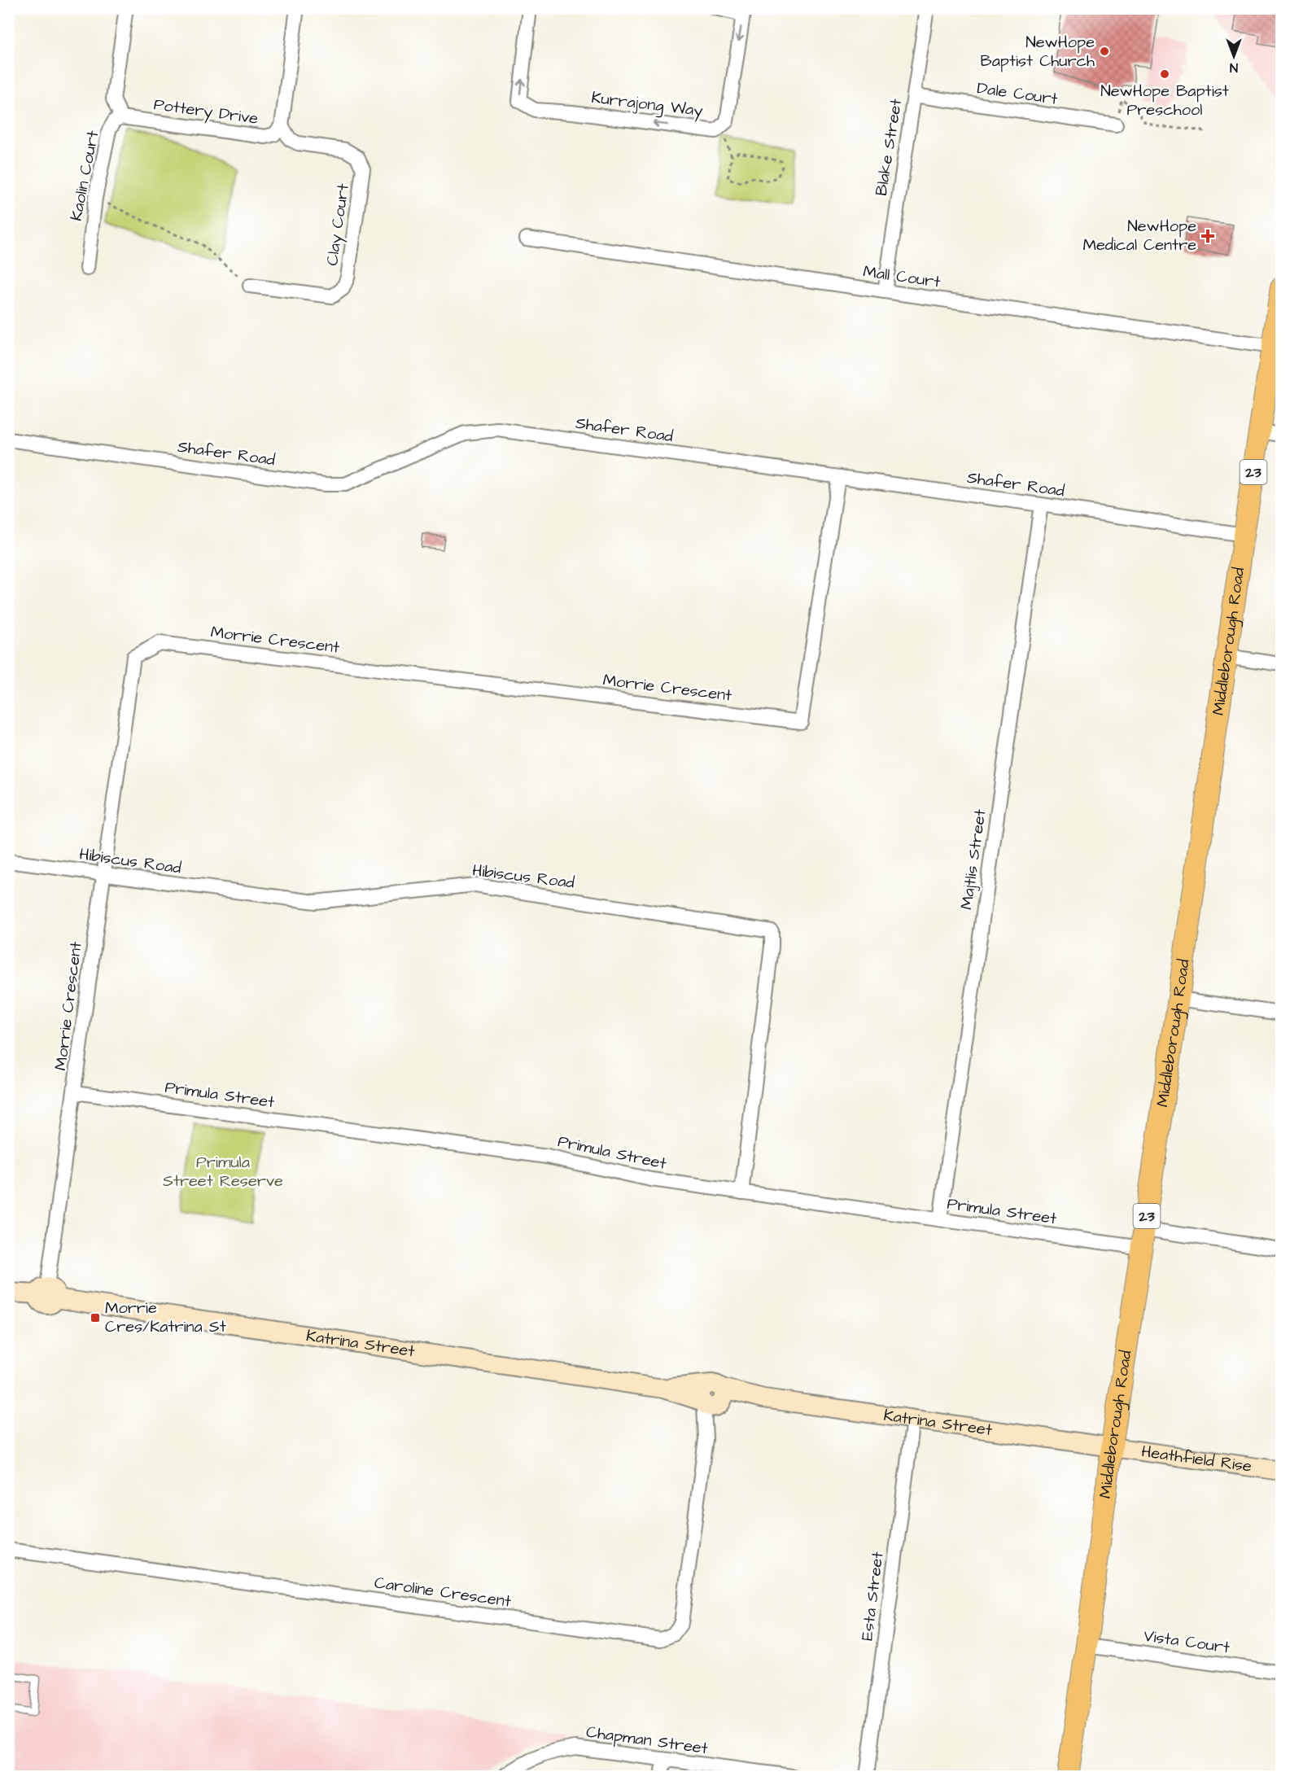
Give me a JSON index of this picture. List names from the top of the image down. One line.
{"streets":{"main road":["23","Middleborough Road"],"street":["Dale Court","Kurrajong Way","Pottery Drive","Blake Street","Kaolin Court","Clay Court","Mall Court","Shafer Road","Morrie Crescent","Majtlis Street","Hibiscus Road","Primula Street","Katrina Street","Heathfield Rise","Caroline Crescent","Esta Street","Vista Court","Chapman Street"]},"crossings":[["Dale Court","Blake Street"],["Pottery Drive","Kaolin Court"],["Pottery Drive","Clay Court"],["Blake Street","Mall Court"],["Mall Court","Middleborough Road"],["Shafer Road","Morrie Crescent"],["Shafer Road","Middleborough Road"],["Shafer Road","Majtlis Street"],["Morrie Crescent","Hibiscus Road"],["Morrie Crescent","Primula Street"],["Morrie Crescent","Katrina Street"],["Middleborough Road","Primula Street"],["Middleborough Road","Katrina Street"],["Middleborough Road","Heathfield Rise"],["Middleborough Road","Vista Court"],["Majtlis Street","Primula Street"],["Hibiscus Road","Primula Street"],["Katrina Street","Heathfield Rise"],["Katrina Street","Caroline Crescent"],["Katrina Street","Esta Street"]],"parks":["Primula Street Reserve"],"places":{"other":["NewHope Baptist Church","NewHope Baptist Preschool"],"health":["NewHope Medical Centre"],"transit":["Morrie Cres/Katrina St"]},"north":"bottom"}
